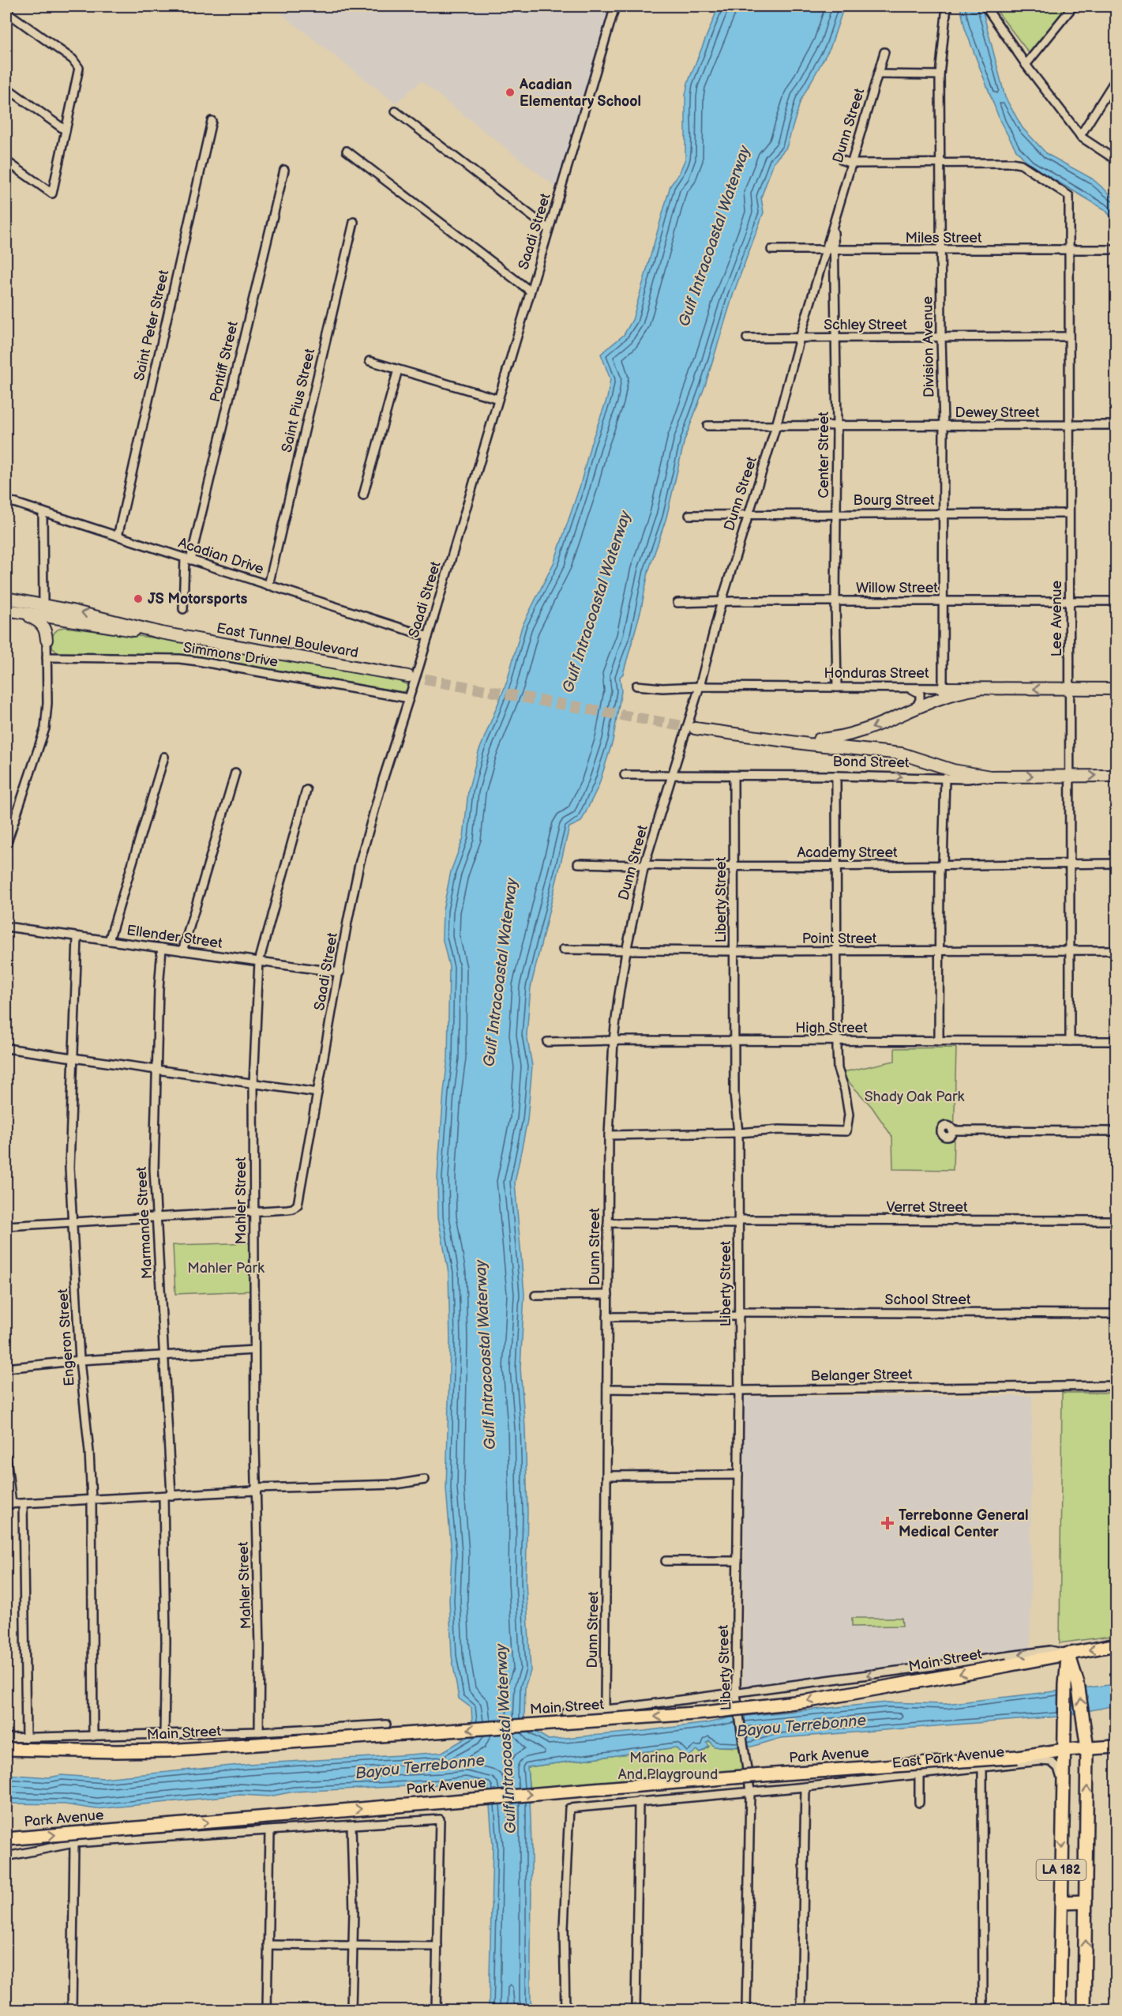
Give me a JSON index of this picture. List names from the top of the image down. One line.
{"streets":{"main road":["East Tunnel Boulevard","Honduras Street","Bond Street","Main Street","Park Avenue","LA 182"],"street":["Dunn Street","Saadi Street","Miles Street","Schley Street","Saint Peter Street","Division Avenue","Pontiff Street","Saint Pius Street","Dewey Street","Center Street","Bourg Street","Acadian Drive","Willow Street","Lee Avenue","Simmons Drive","Academy Street","Liberty Street","Ellender Street","Point Street","High Street","Mahler Street","Verret Street","Marmande Street","School Street","Engeron Street","Belanger Street","East Park Avenue"]},"crossings":[["Dunn Street","Miles Street"],["Dunn Street","Schley Street"],["Dunn Street","Dewey Street"],["Dunn Street","Center Street"],["Dunn Street","Bourg Street"],["Dunn Street","Willow Street"],["Dunn Street","Honduras Street"],["Dunn Street","Bond Street"],["Dunn Street","Academy Street"],["Dunn Street","Point Street"],["Dunn Street","High Street"],["Dunn Street","Verret Street"],["Dunn Street","School Street"],["Dunn Street","Belanger Street"],["Dunn Street","Main Street"],["Saadi Street","Acadian Drive"],["Saadi Street","Simmons Drive"],["Saadi Street","Ellender Street"],["Saadi Street","Mahler Street"],["Miles Street","Division Avenue"],["Miles Street","Center Street"],["Miles Street","Lee Avenue"],["Schley Street","Division Avenue"],["Schley Street","Center Street"],["Schley Street","Lee Avenue"],["Saint Peter Street","Acadian Drive"],["Division Avenue","Dewey Street"],["Division Avenue","Bourg Street"],["Division Avenue","Willow Street"],["Division Avenue","Lee Avenue"],["Division Avenue","Honduras Street"],["Pontiff Street","Acadian Drive"],["Saint Pius Street","Acadian Drive"],["Dewey Street","Center Street"],["Dewey Street","Lee Avenue"],["Center Street","Bourg Street"],["Center Street","Willow Street"],["Center Street","Honduras Street"],["Bourg Street","Lee Avenue"],["Willow Street","Lee Avenue"],["Lee Avenue","Honduras Street"],["Lee Avenue","Bond Street"],["Lee Avenue","Academy Street"],["Lee Avenue","Point Street"],["Lee Avenue","High Street"],["Bond Street","Liberty Street"],["Academy Street","Liberty Street"],["Liberty Street","Point Street"],["Liberty Street","High Street"],["Liberty Street","Verret Street"],["Liberty Street","School Street"],["Liberty Street","Belanger Street"],["Liberty Street","Main Street"],["Liberty Street","East Park Avenue"],["Ellender Street","Mahler Street"],["Ellender Street","Marmande Street"],["Ellender Street","Engeron Street"],["Mahler Street","Main Street"],["Marmande Street","Main Street"],["Engeron Street","Main Street"],["Main Street","LA 182"],["Park Avenue","LA 182"],["East Park Avenue","LA 182"]],"one_way":["Bond Street","Park Avenue"],"water":["Gulf Intracoastal Waterway","Bayou Terrebonne"],"parks":["Shady Oak Park","Mahler Park","Marina Park And Playground"],"places":{"other":["Acadian Elementary School","JS Motorsports"],"health":["Terrebonne General Medical Center"]}}
